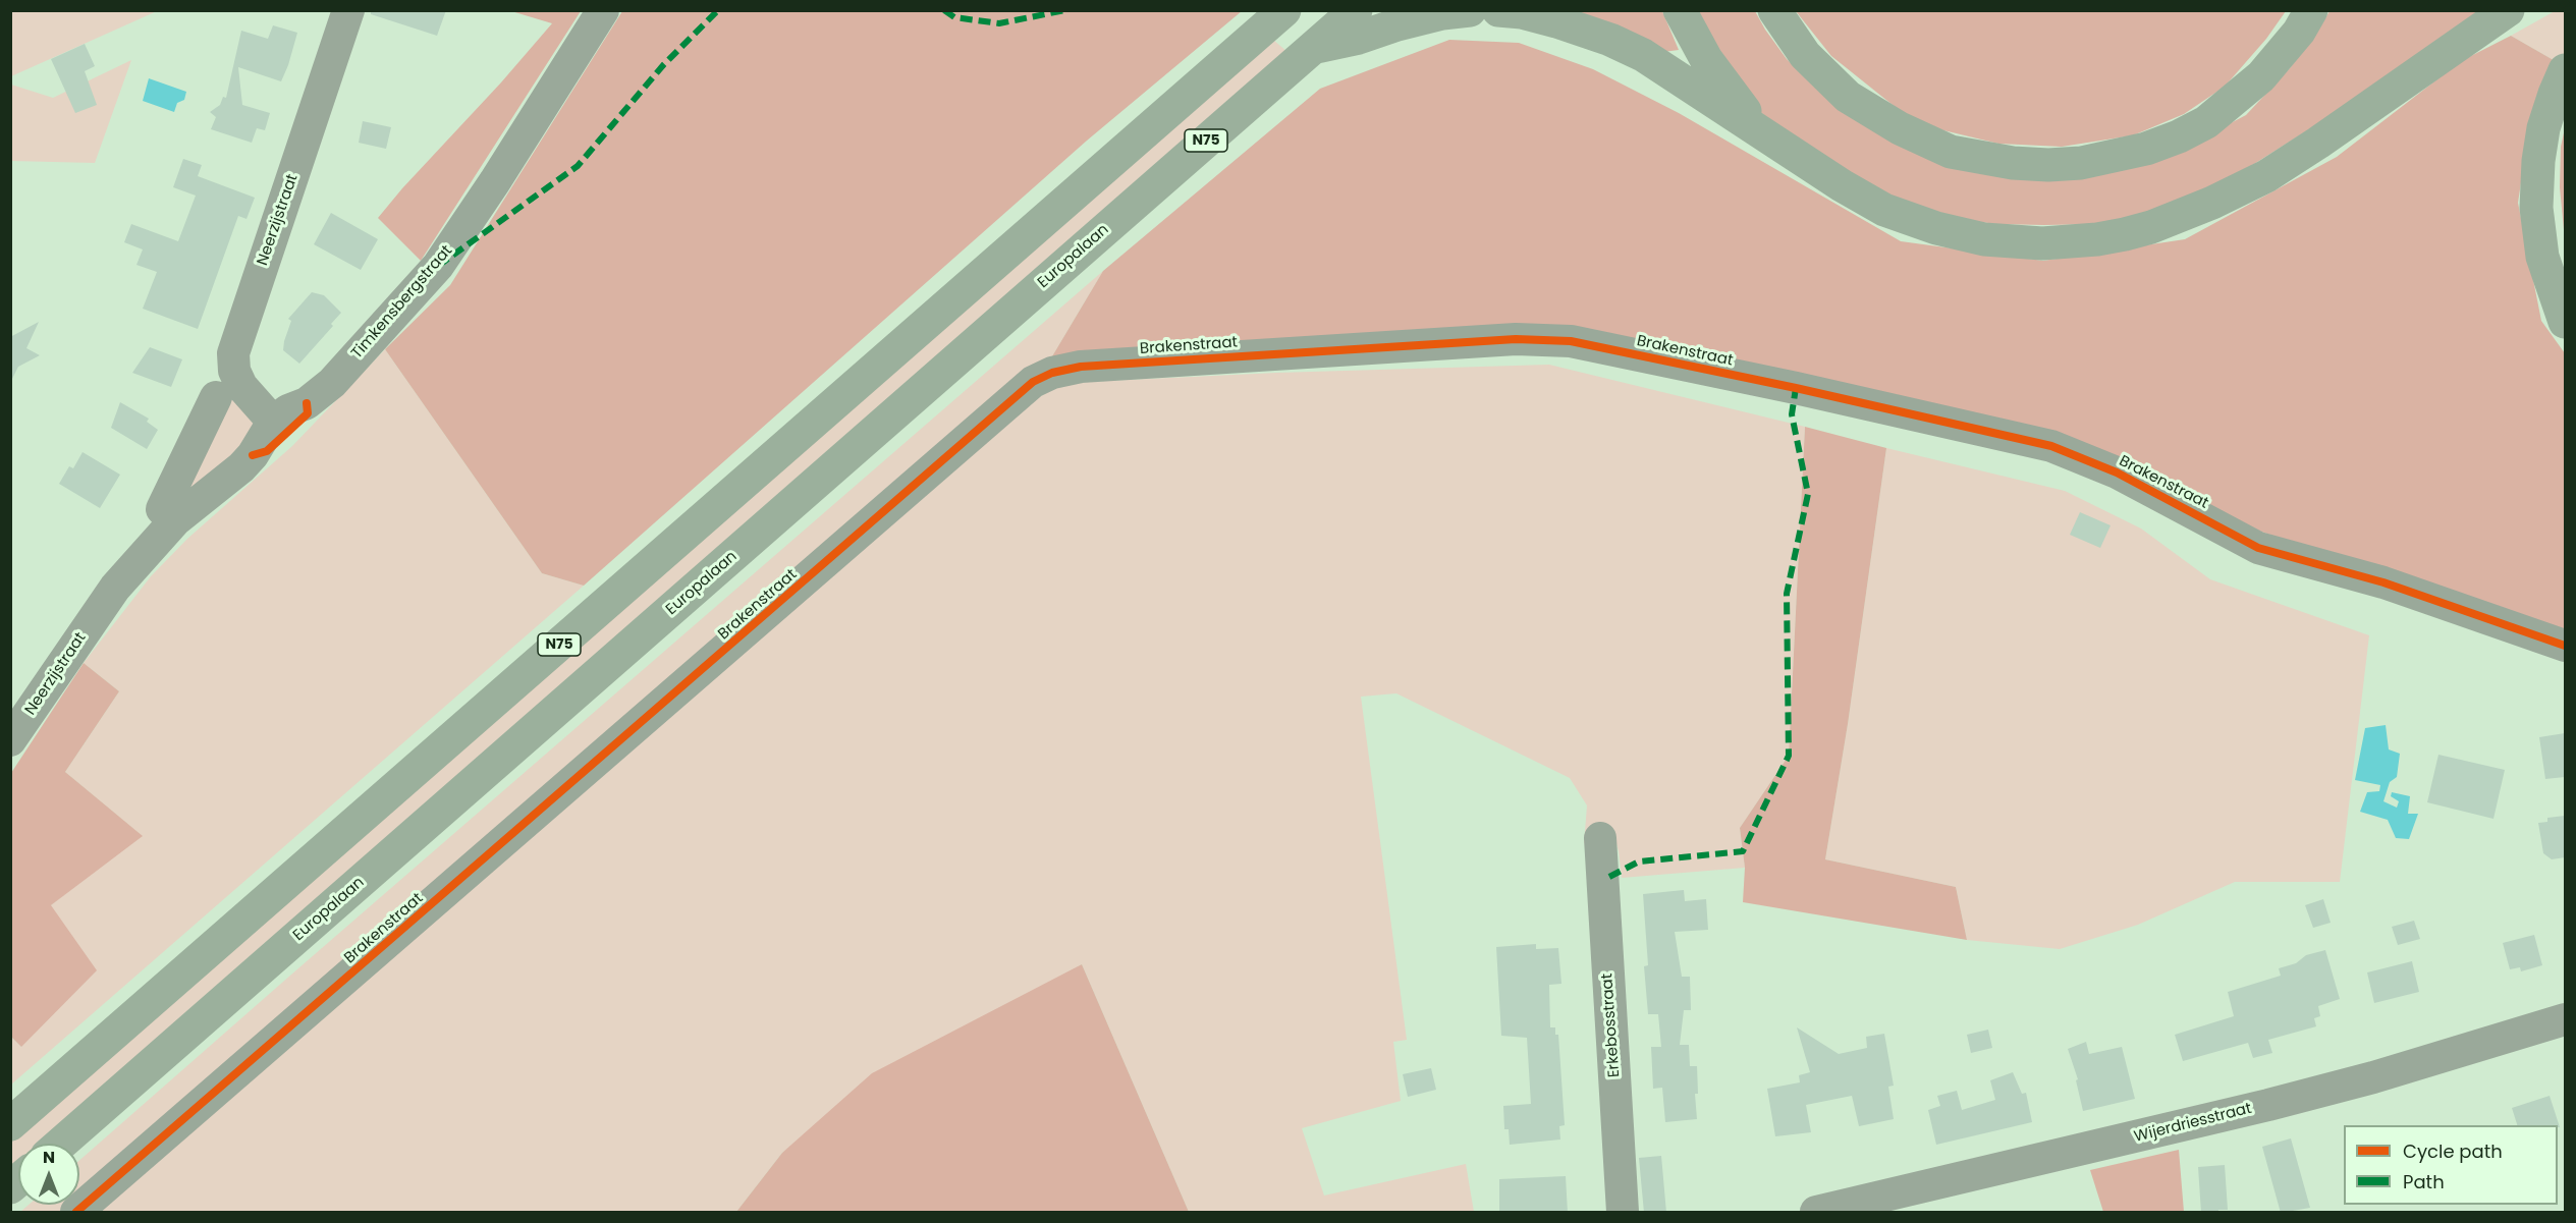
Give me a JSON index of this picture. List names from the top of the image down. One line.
{"streets":{"highway":["N75","Europalaan"],"street":["Neerzijstraat","Timkensbergstraat","Brakenstraat","Erkebosstraat","Wijerdriesstraat"]},"crossings":[["Neerzijstraat","Timkensbergstraat"]],"legend":["Cycle path","Path"],"north":"top"}
